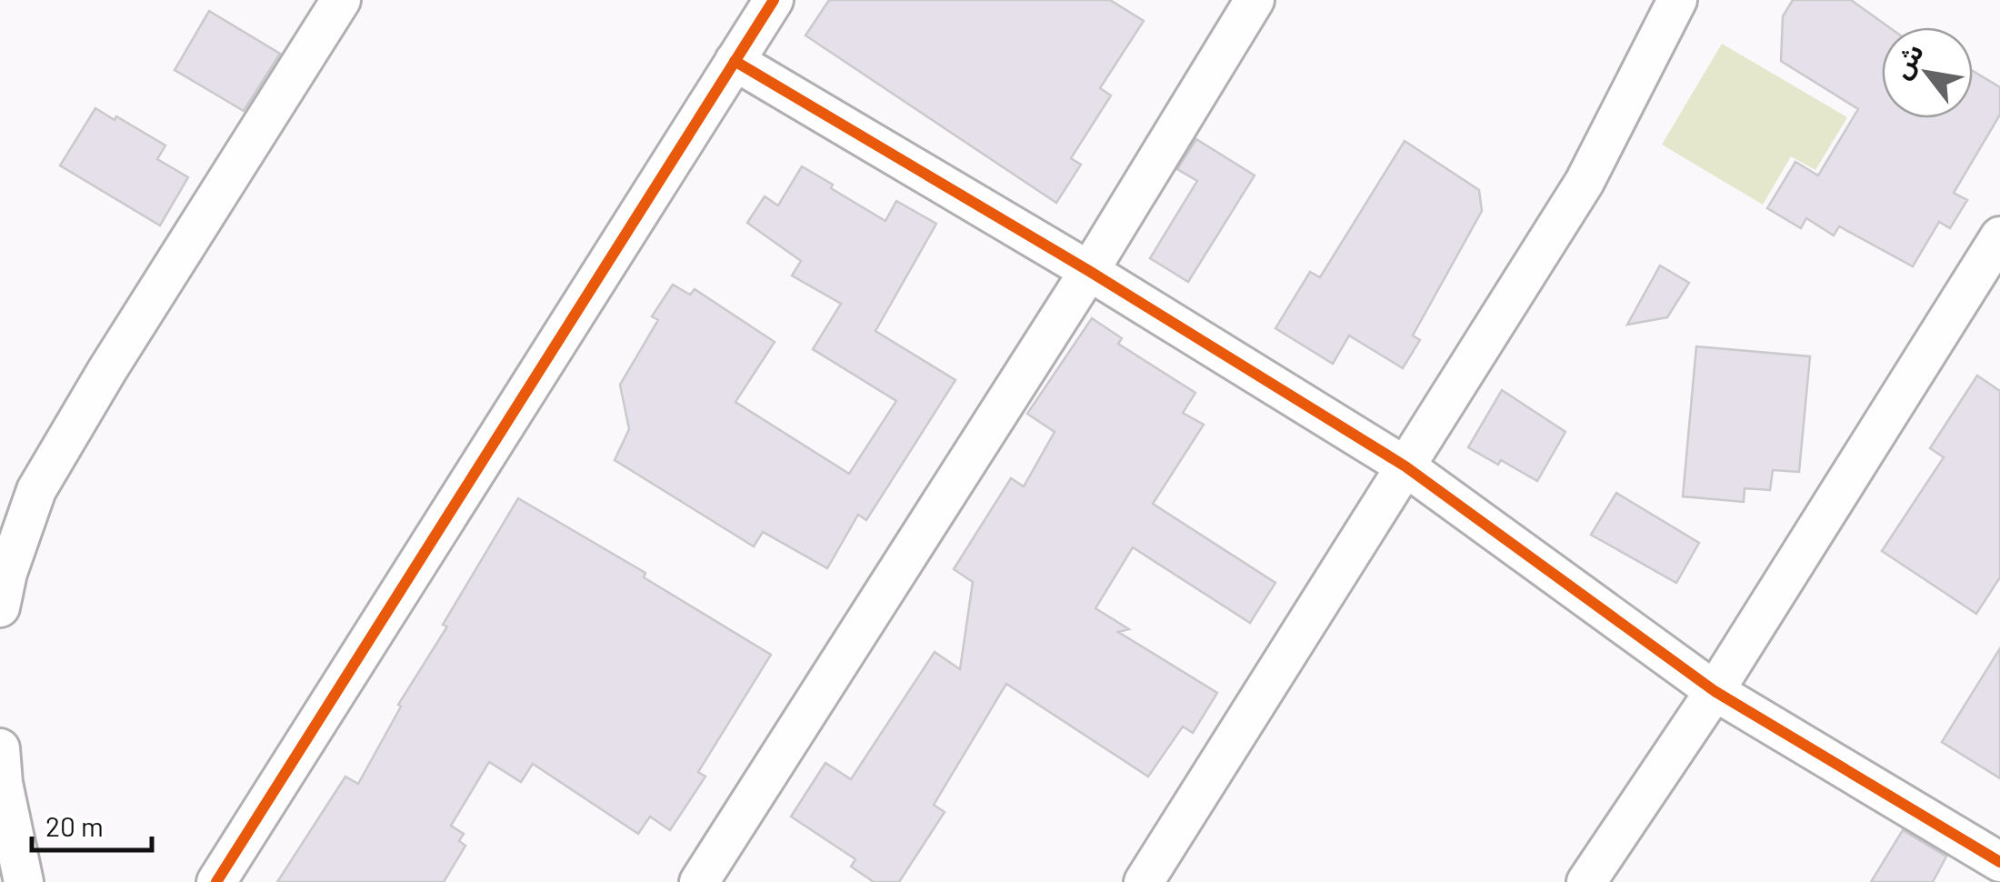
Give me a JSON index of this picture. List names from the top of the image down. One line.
{"scale_bar":"20 m","north":"top left"}
